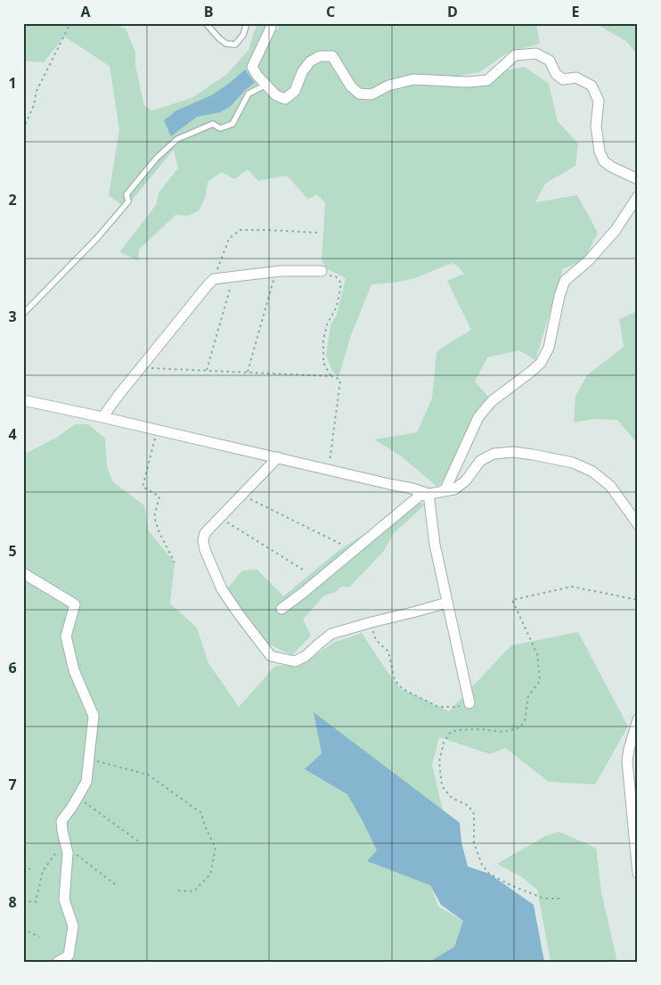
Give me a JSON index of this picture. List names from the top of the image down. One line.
{"grid":{"columns":["A","B","C","D","E"],"rows":["1","2","3","4","5","6","7","8"]}}
